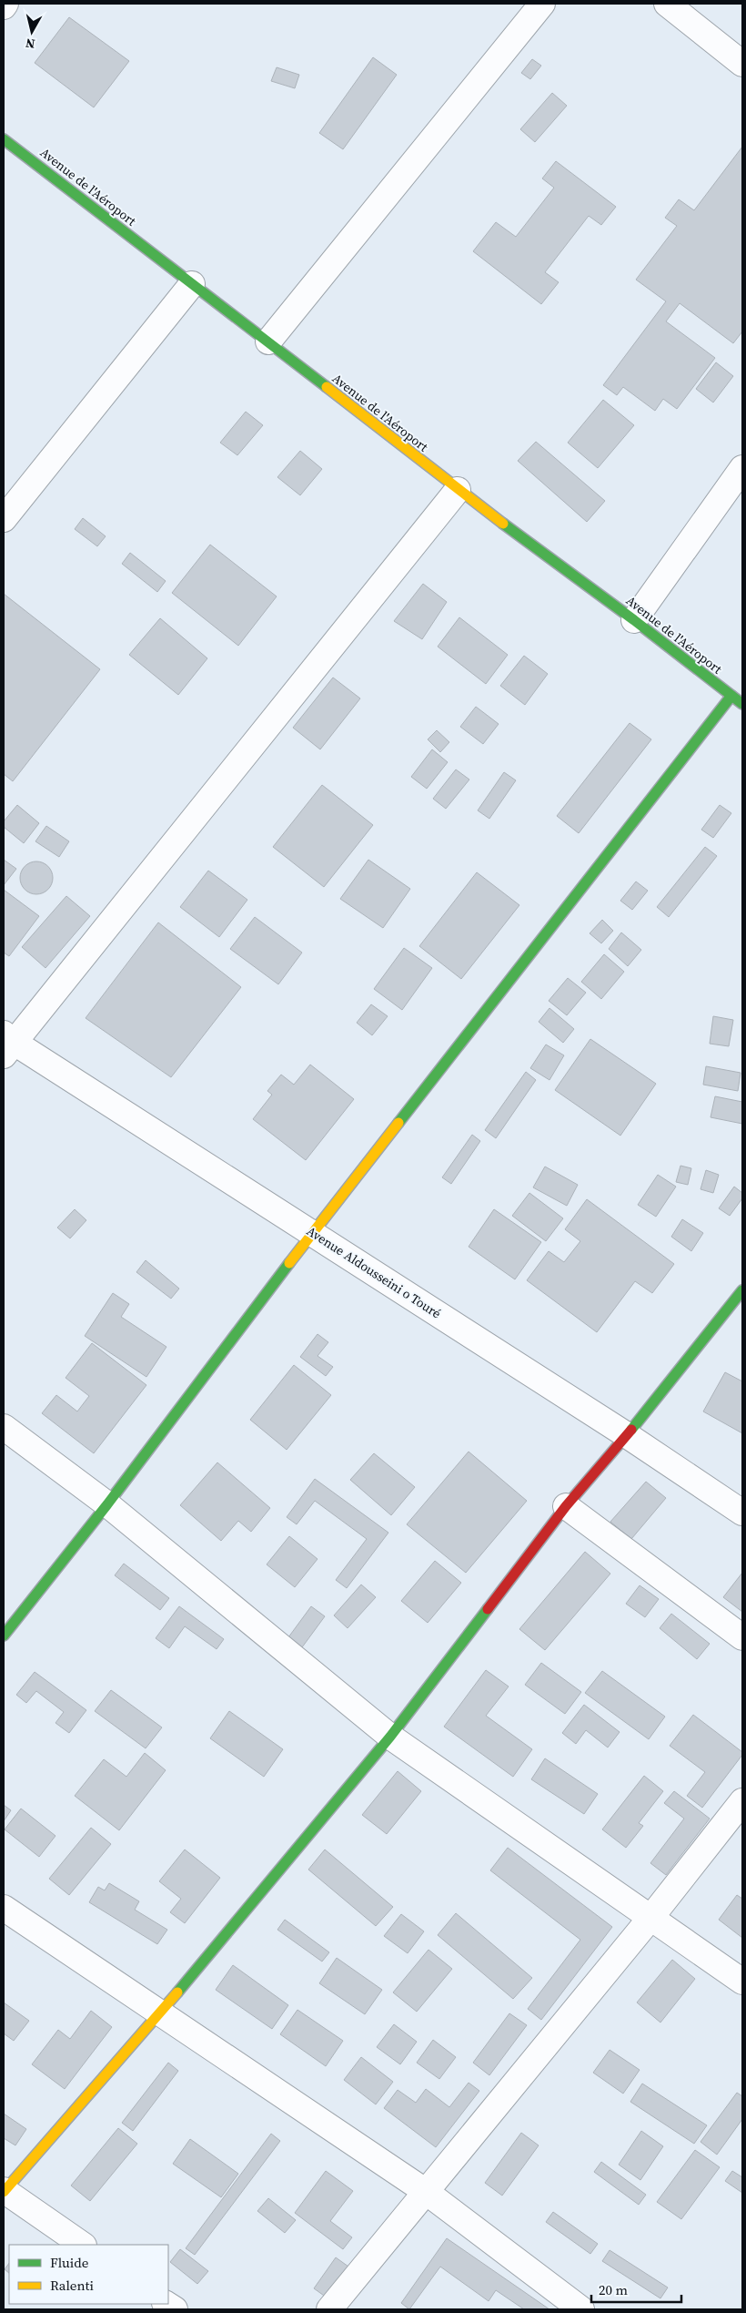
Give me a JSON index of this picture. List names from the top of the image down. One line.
{"streets":{"street":["Avenue de l'Aéroport","Avenue Aldousseini o Touré"]},"legend":["Fluide","Ralenti"],"scale_bar":"20 m","north":"bottom"}
